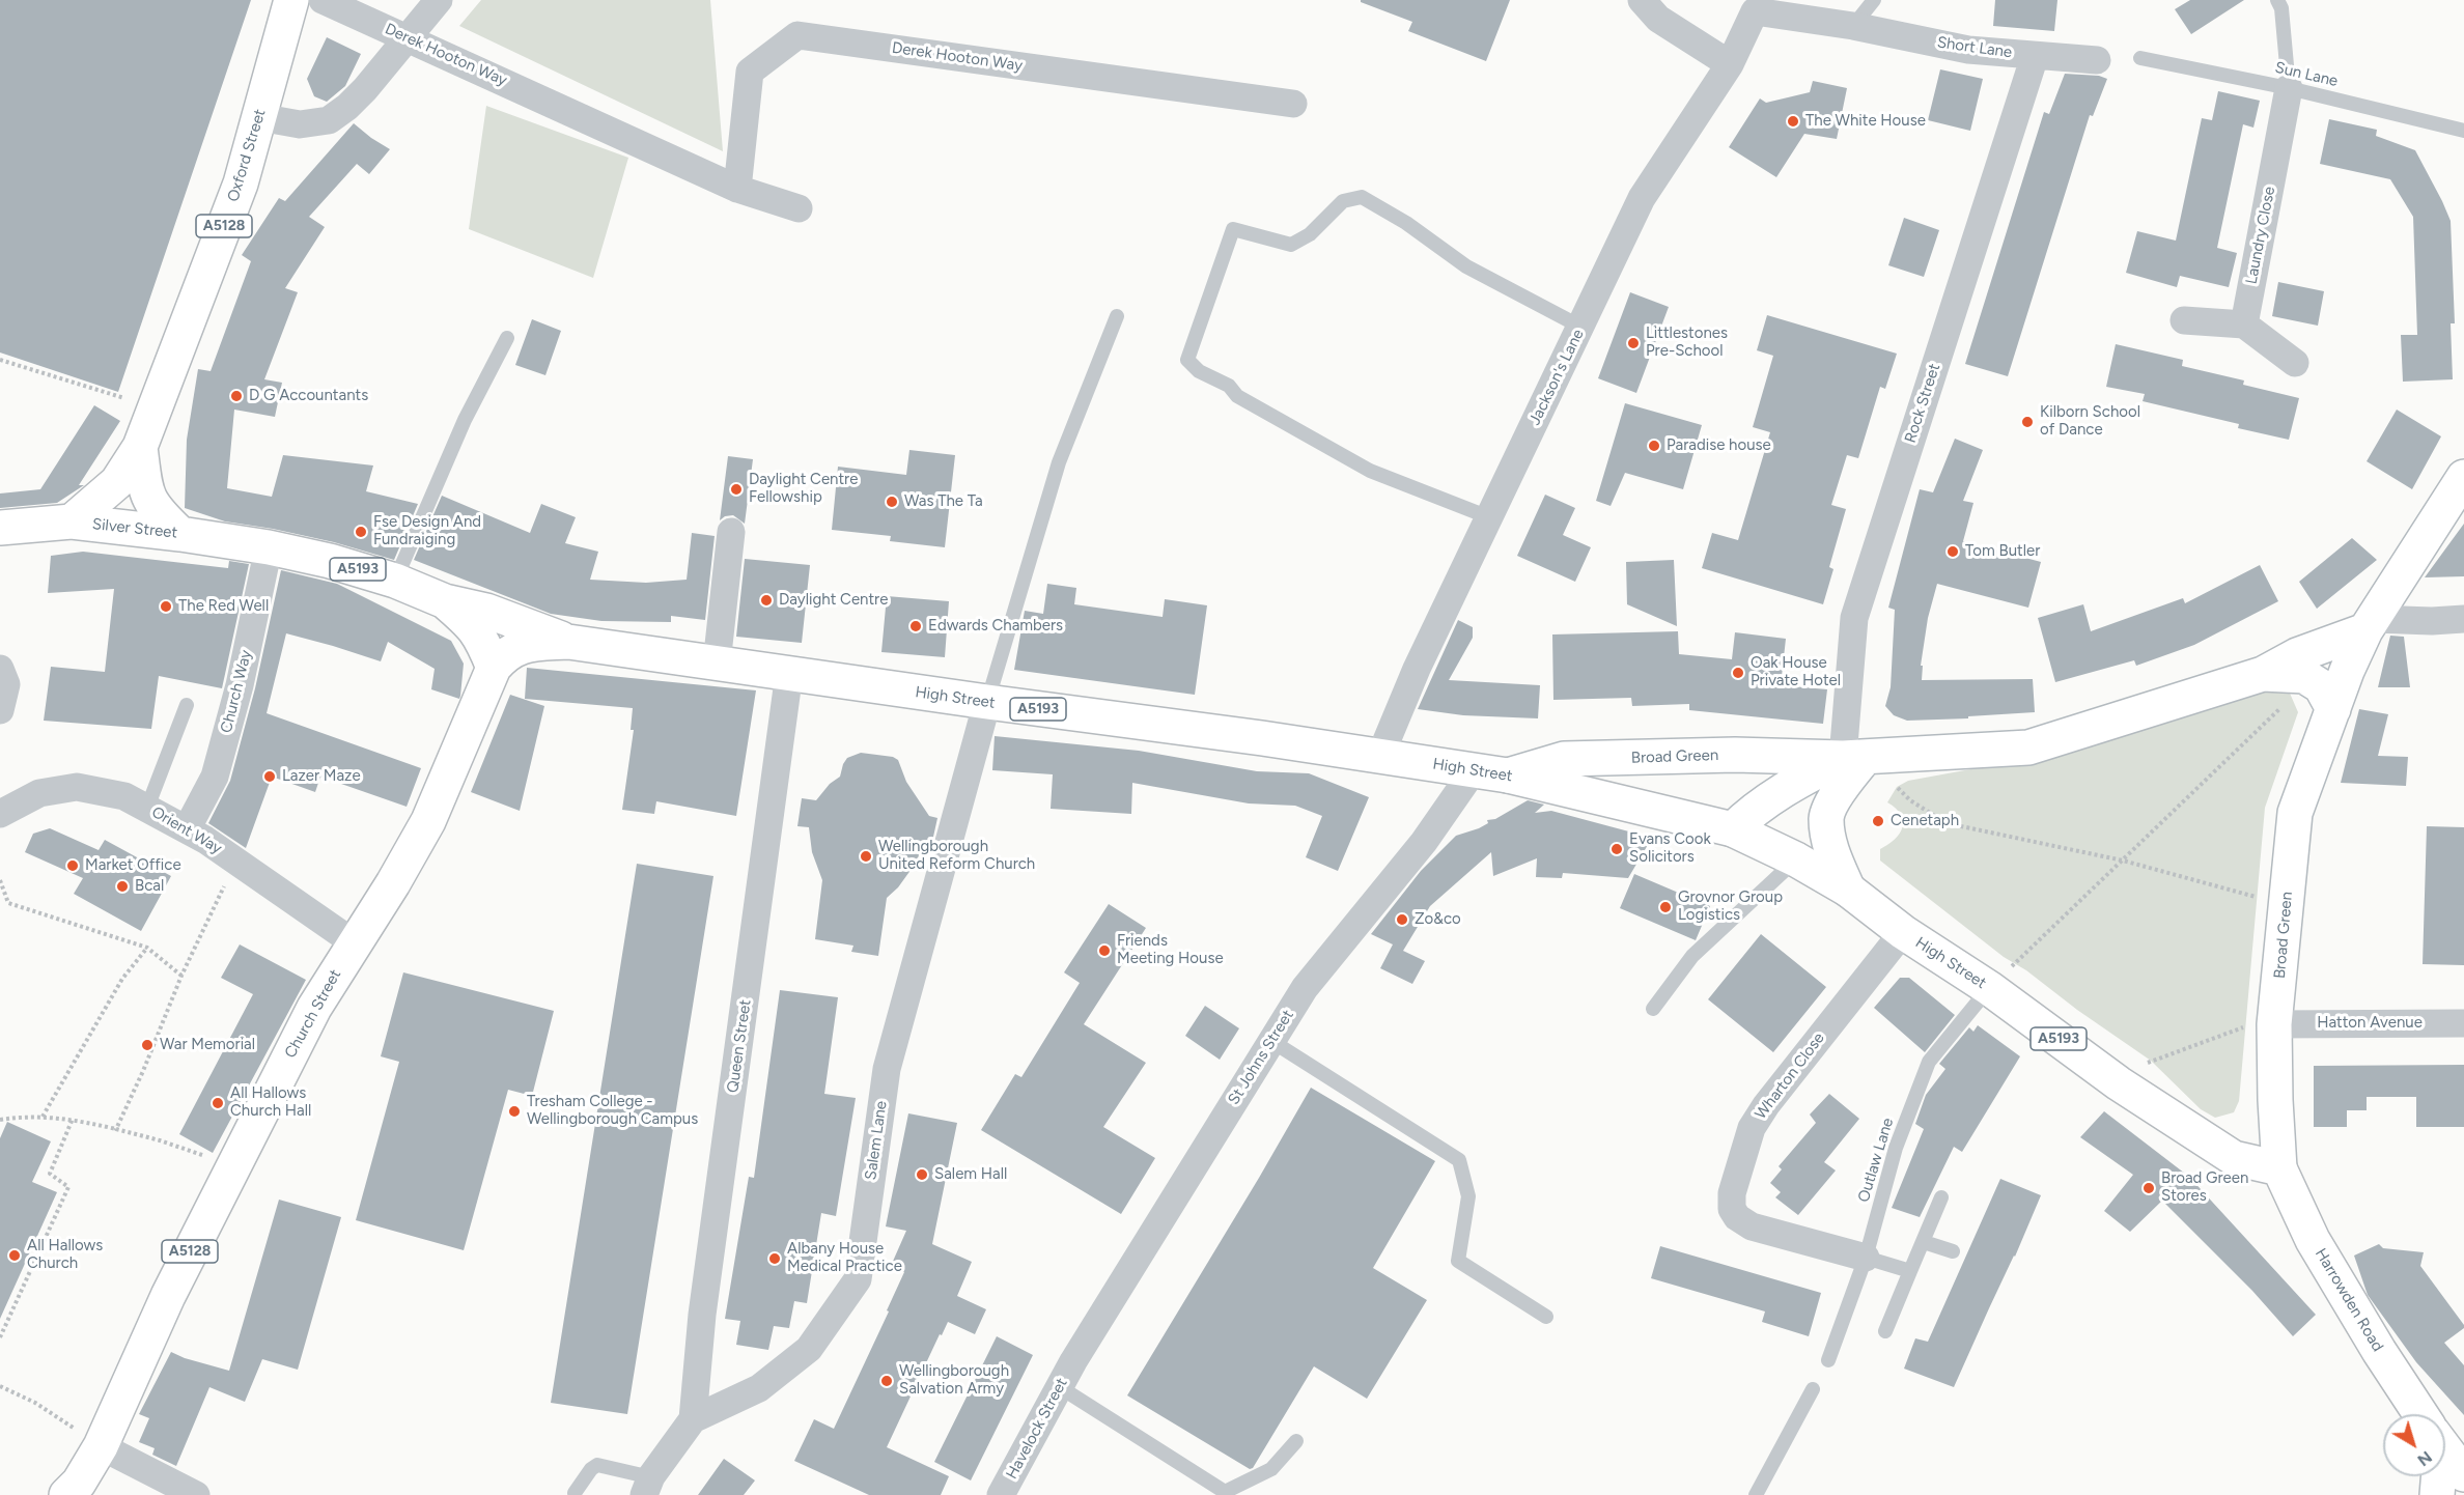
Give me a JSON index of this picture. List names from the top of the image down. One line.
{"streets":{"main road":["Oxford Street","A5128","Silver Street","A5193","High Street","Broad Green","Church Street","Harrowden Road"],"street":["Short Lane","Derek Hooton Way","Laundry Close","Jackson's Lane","Rock Street","Church Way","Orient Way","Hatton Avenue","Queen Street","St Johns Street","Wharton Close","Salem Lane","Havelock Street"],"lane":["Sun Lane","Outlaw Lane"]},"crossings":[["Short Lane","Jackson's Lane"],["Short Lane","Rock Street"],["Sun Lane","Laundry Close"],["Oxford Street","Silver Street"],["Jackson's Lane","High Street"],["Rock Street","Broad Green"],["Silver Street","Church Way"],["Silver Street","High Street"],["Church Way","High Street"],["Church Way","Orient Way"],["High Street","Broad Green"],["High Street","Church Street"],["High Street","Queen Street"],["High Street","St Johns Street"],["High Street","Wharton Close"],["High Street","Salem Lane"],["High Street","Outlaw Lane"],["High Street","Harrowden Road"],["Broad Green","Hatton Avenue"],["Broad Green","Harrowden Road"],["Orient Way","Church Street"],["Queen Street","Salem Lane"],["St Johns Street","Havelock Street"],["Wharton Close","Outlaw Lane"]],"places":["The White House","Littlestones Pre-School","D G Accountants","Kilborn School of Dance","Paradise house","Daylight Centre Fellowship","Was The Ta","Fse Design And Fundraiging","Tom Butler","Daylight Centre","The Red Well","Edwards Chambers","Oak House Private Hotel","Lazer Maze","Cenetaph","Evans Cook Solicitors","Wellingborough United Reform Church","Market Office","Bcal","Grovnor Group Logistics","Zo&co","Friends Meeting House","War Memorial","All Hallows Church Hall","Tresham College - Wellingborough Campus","Salem Hall","Broad Green Stores","All Hallows Church","Albany House Medical Practice","Wellingborough Salvation Army"],"north":"bottom right"}
